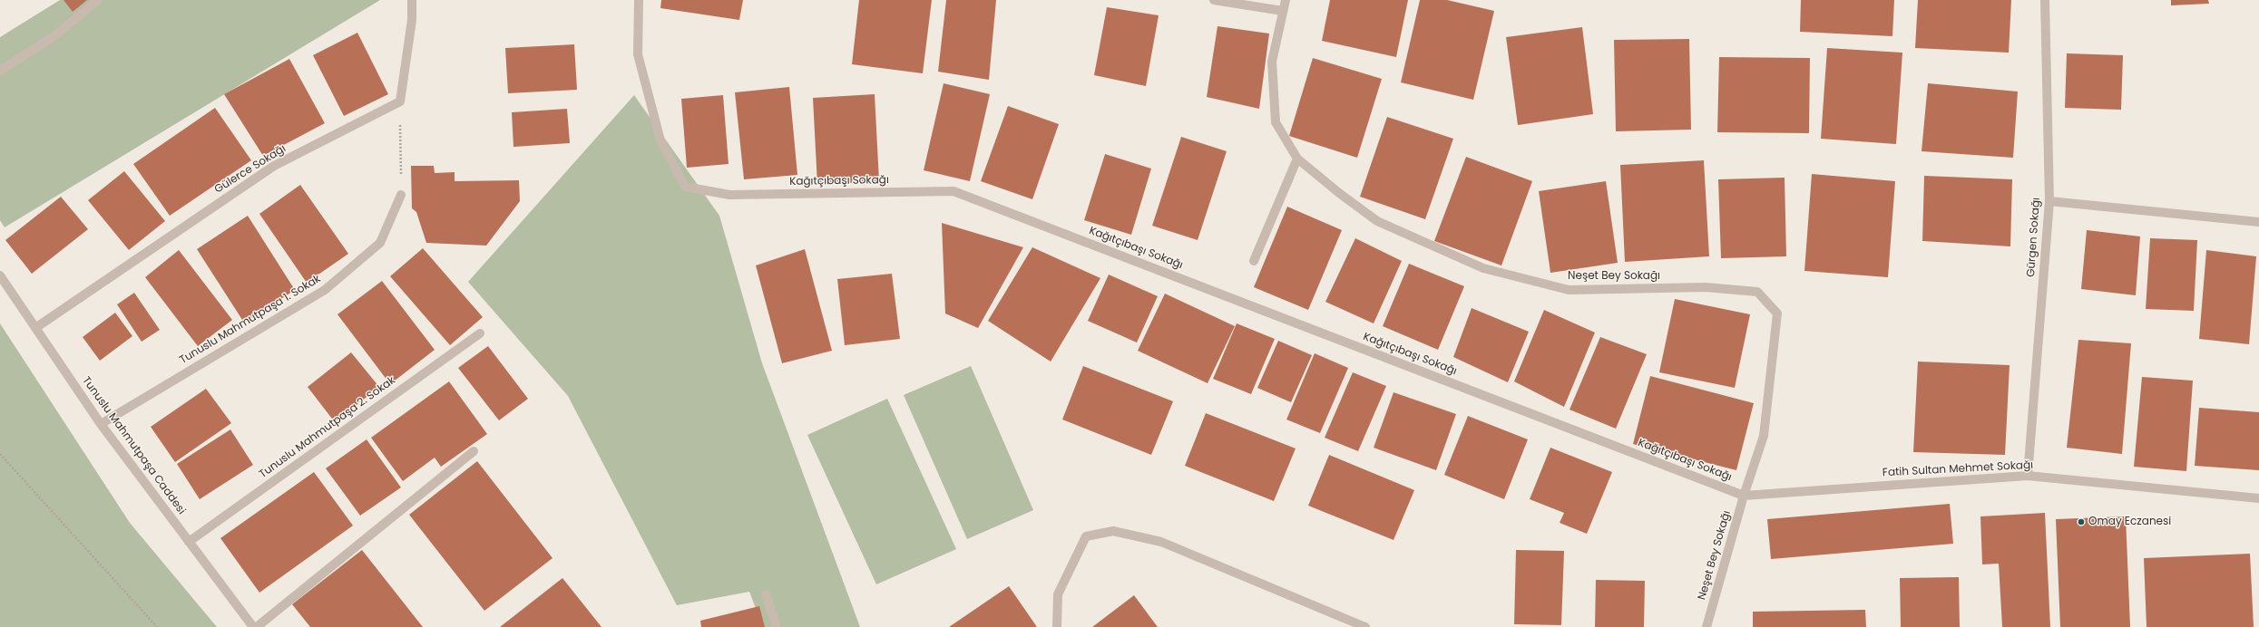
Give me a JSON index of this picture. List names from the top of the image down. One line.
{"streets":{"street":["Gülerce Sokağı","Kağıtçıbaşı Sokağı","Gürgen Sokağı","Neşet Bey Sokağı","Tunuslu Mahmutpaşa 1. Sokak","Tunuslu Mahmutpaşa 2. Sokak","Tunuslu Mahmutpaşa Caddesi","Fatih Sultan Mehmet Sokağı"]},"crossings":[["Gülerce Sokağı","Tunuslu Mahmutpaşa Caddesi"],["Kağıtçıbaşı Sokağı","Neşet Bey Sokağı"],["Kağıtçıbaşı Sokağı","Fatih Sultan Mehmet Sokağı"],["Gürgen Sokağı","Fatih Sultan Mehmet Sokağı"],["Neşet Bey Sokağı","Fatih Sultan Mehmet Sokağı"],["Tunuslu Mahmutpaşa 1. Sokak","Tunuslu Mahmutpaşa Caddesi"],["Tunuslu Mahmutpaşa 2. Sokak","Tunuslu Mahmutpaşa Caddesi"]],"places":["Omay Eczanesi"]}
